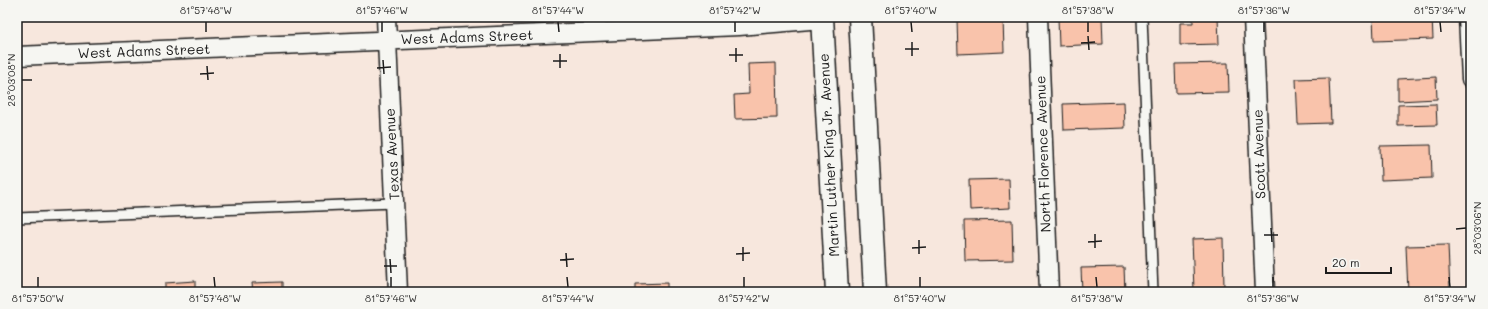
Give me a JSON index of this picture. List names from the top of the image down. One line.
{"streets":{"main road":["Martin Luther King Jr. Avenue"],"street":["West Adams Street","Texas Avenue","North Florence Avenue","Scott Avenue"]},"crossings":[["West Adams Street","Texas Avenue"],["West Adams Street","Martin Luther King Jr. Avenue"]],"scale_bar":"20 m","coordinates":["81°57'48\"W","81°57'46\"W","81°57'44\"W","81°57'42\"W","81°57'40\"W","81°57'38\"W","81°57'36\"W","81°57'34\"W","28°03'08\"N","28°03'06\"N","81°57'50\"W"]}
